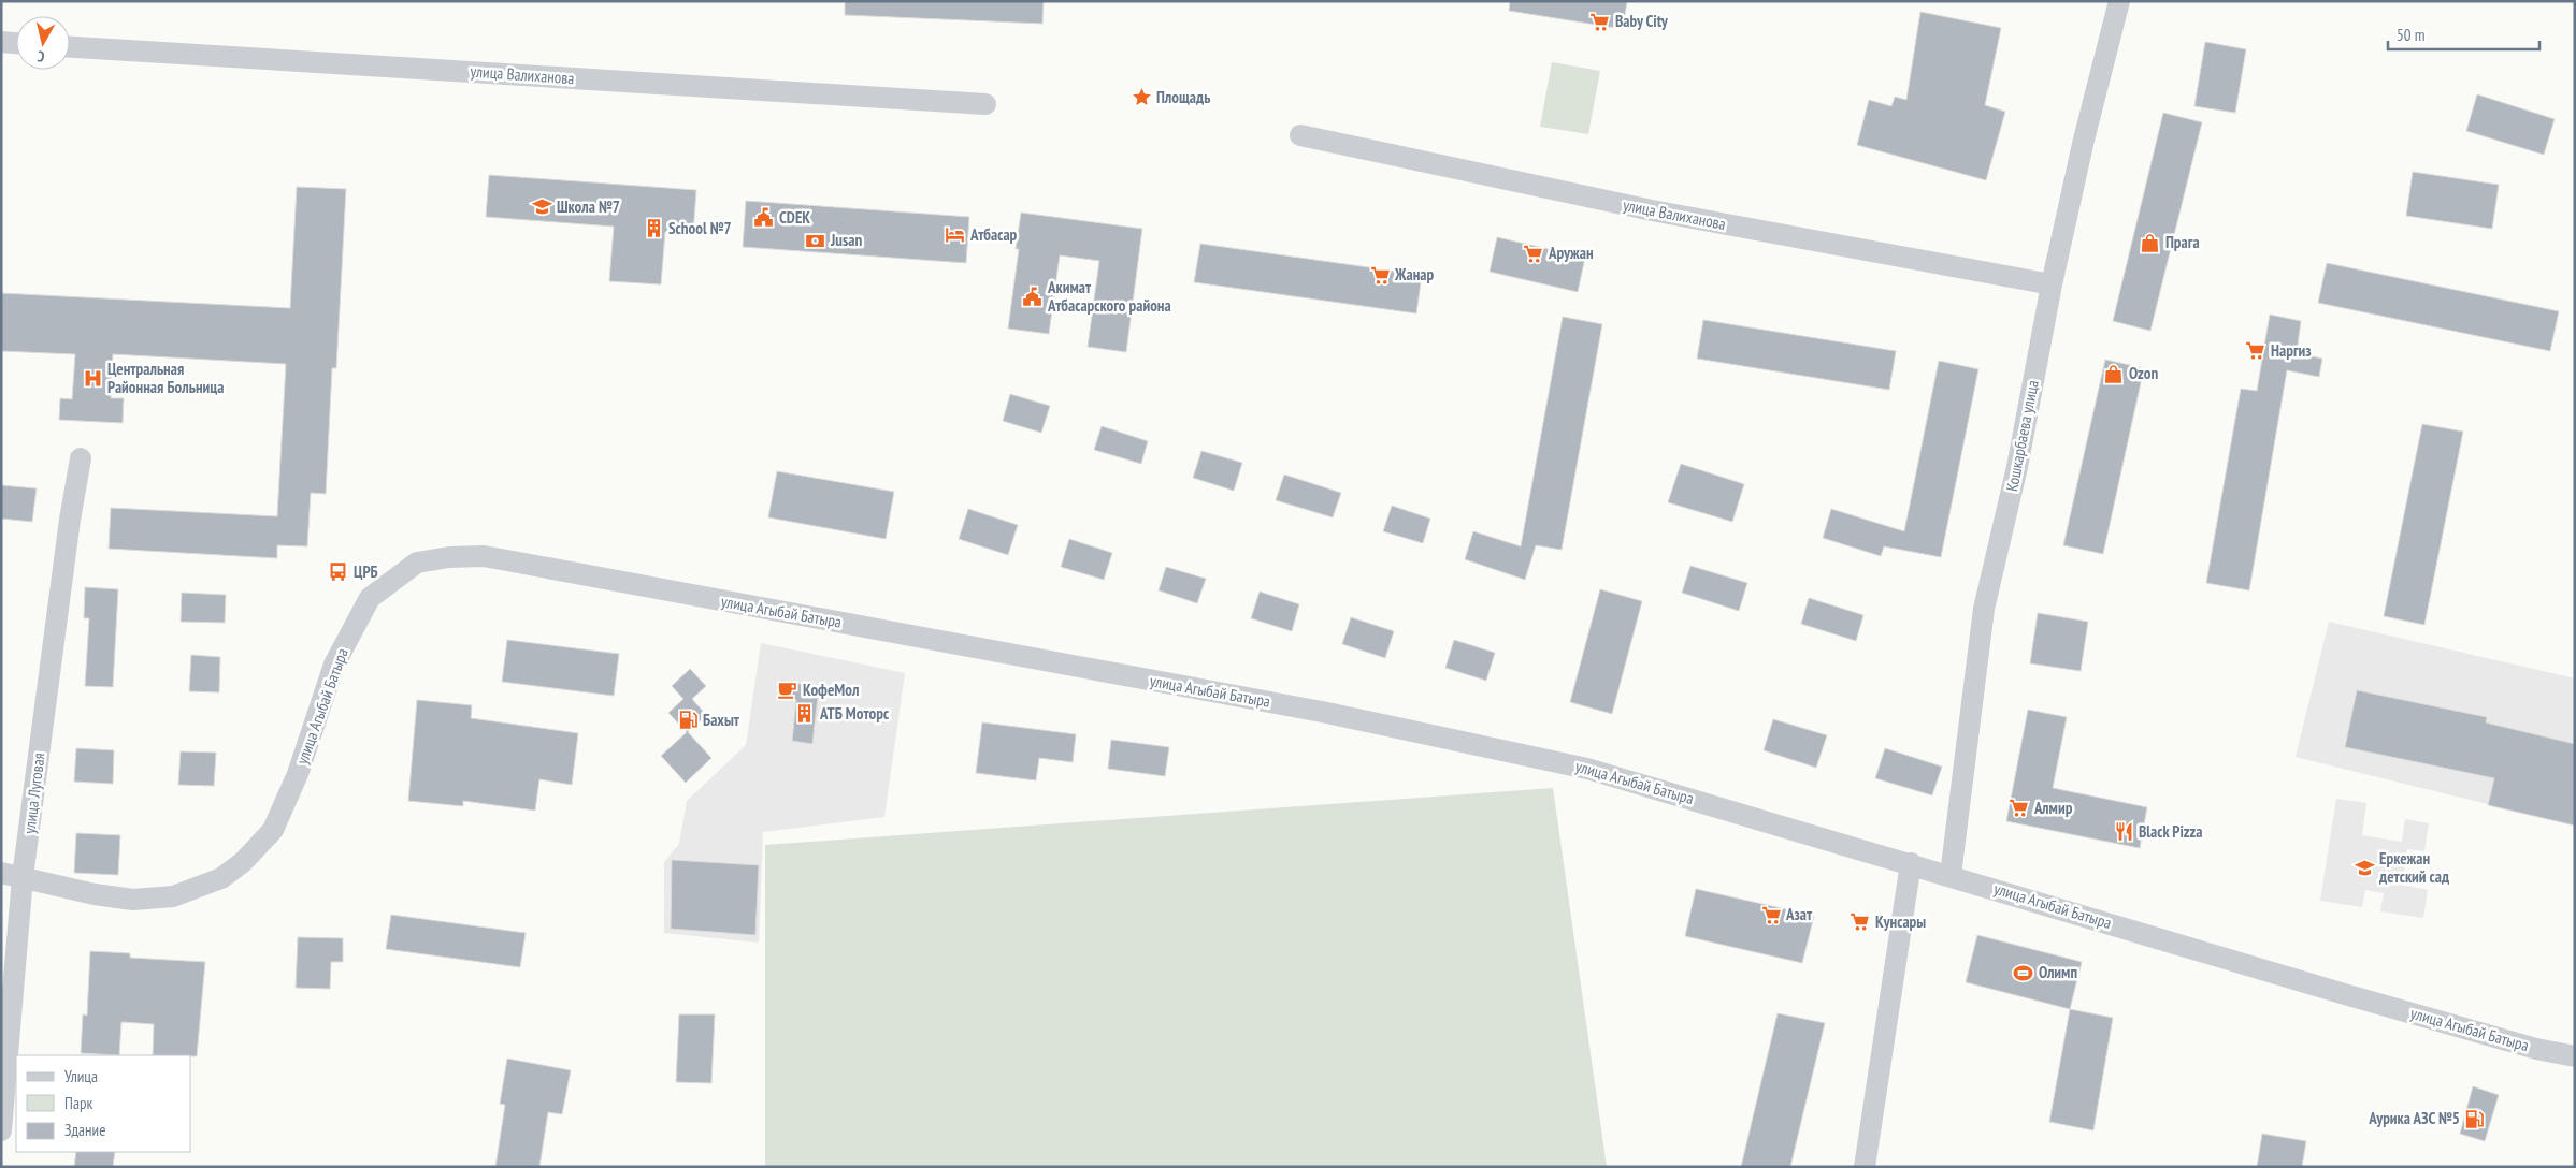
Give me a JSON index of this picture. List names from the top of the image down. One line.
{"streets":{"street":["улица Валиханова","Кошкарбаева улица","улица Агыбай Батыра","улица Луговая"]},"crossings":[["улица Валиханова","Кошкарбаева улица"],["Кошкарбаева улица","улица Агыбай Батыра"],["улица Агыбай Батыра","улица Луговая"]],"places":{"supermarket":["Baby City","Аружан","Жанар","Наргиз","Алмир","Азат","Кунсары"],"place":["Площадь"],"school or university":["Школа №7","Еркежан детский сад"],"public building":["CDEK","Акимат Атбасарского района"],"building":["School №7","АТБ Моторс"],"hotel":["Атбасар"],"bank":["Jusan"],"shop":["Прага","Ozon"],"hospital":["Центральная Районная Больница"],"bus stop":["ЦРБ"],"cafe":["КофеМол"],"fuel station":["Бахыт","Аурика АЗС №5"],"restaurant":["Black Pizza"],"sports":["Олимп"]},"legend":["Улица","Парк","Здание"],"scale_bar":"50 m","north":"bottom"}
